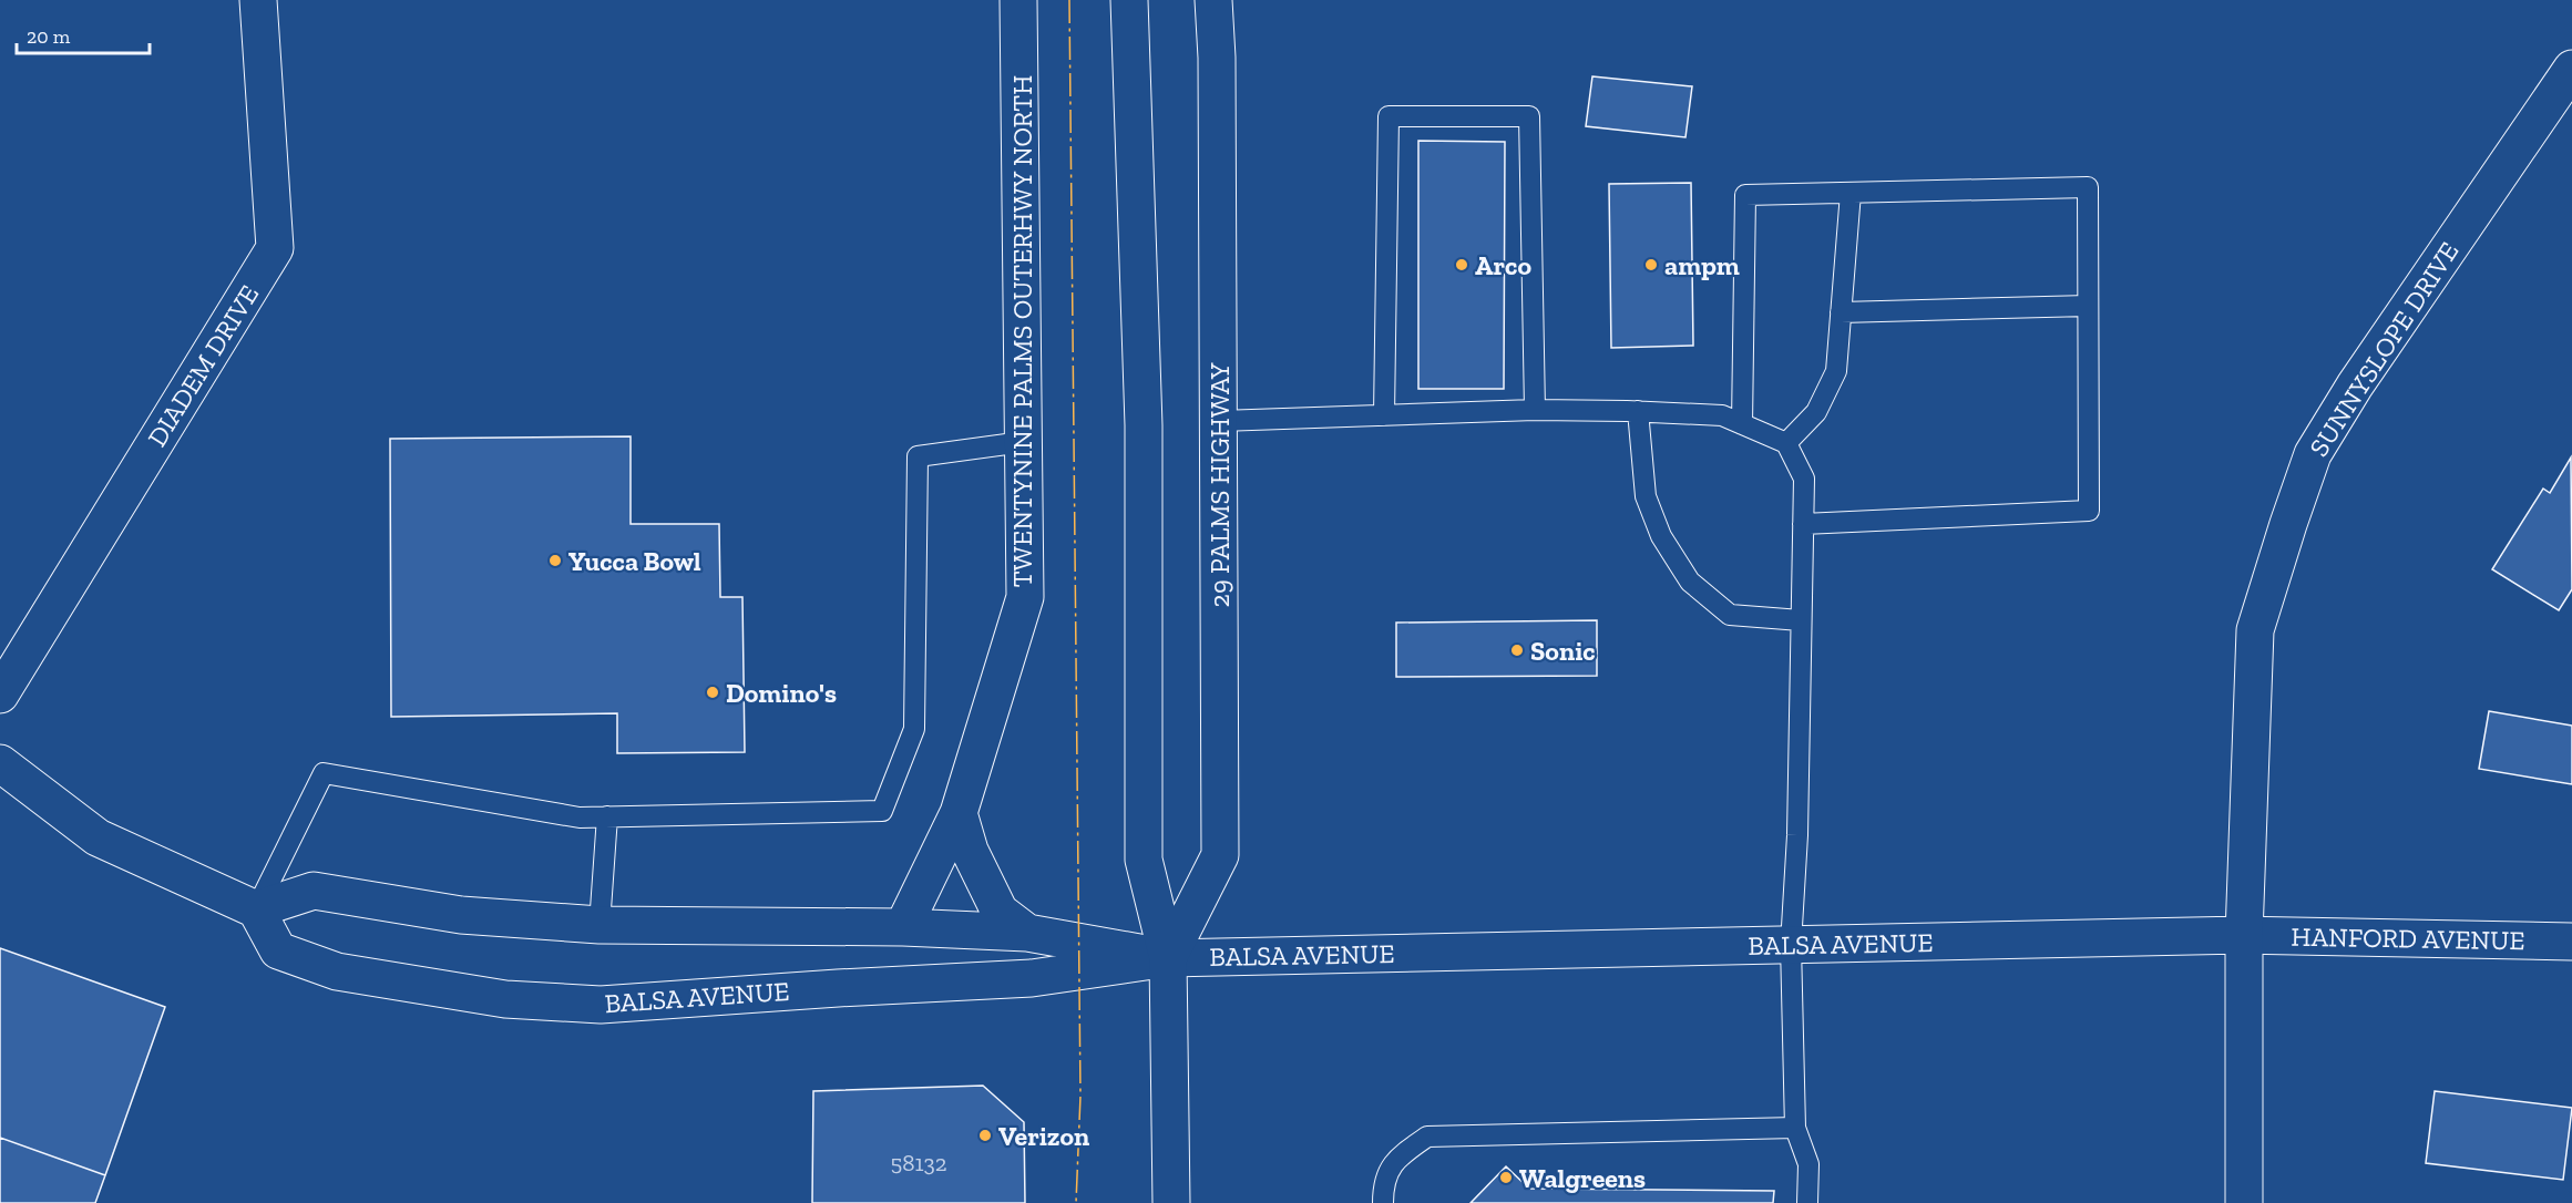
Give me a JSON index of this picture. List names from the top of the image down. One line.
{"streets":{"street":["TWENTYNINE PALMS OUTERHWY NORTH","SUNNYSLOPE DRIVE","DIADEM DRIVE","29 PALMS HIGHWAY","HANFORD AVENUE","BALSA AVENUE"]},"crossings":[["TWENTYNINE PALMS OUTERHWY NORTH","BALSA AVENUE"],["SUNNYSLOPE DRIVE","HANFORD AVENUE"],["SUNNYSLOPE DRIVE","BALSA AVENUE"],["29 PALMS HIGHWAY","BALSA AVENUE"],["HANFORD AVENUE","BALSA AVENUE"]],"places":["Arco","ampm","Yucca Bowl","Sonic","Domino's","Verizon","Walgreens"],"house_numbers":["58132"],"scale_bar":"20 m"}
